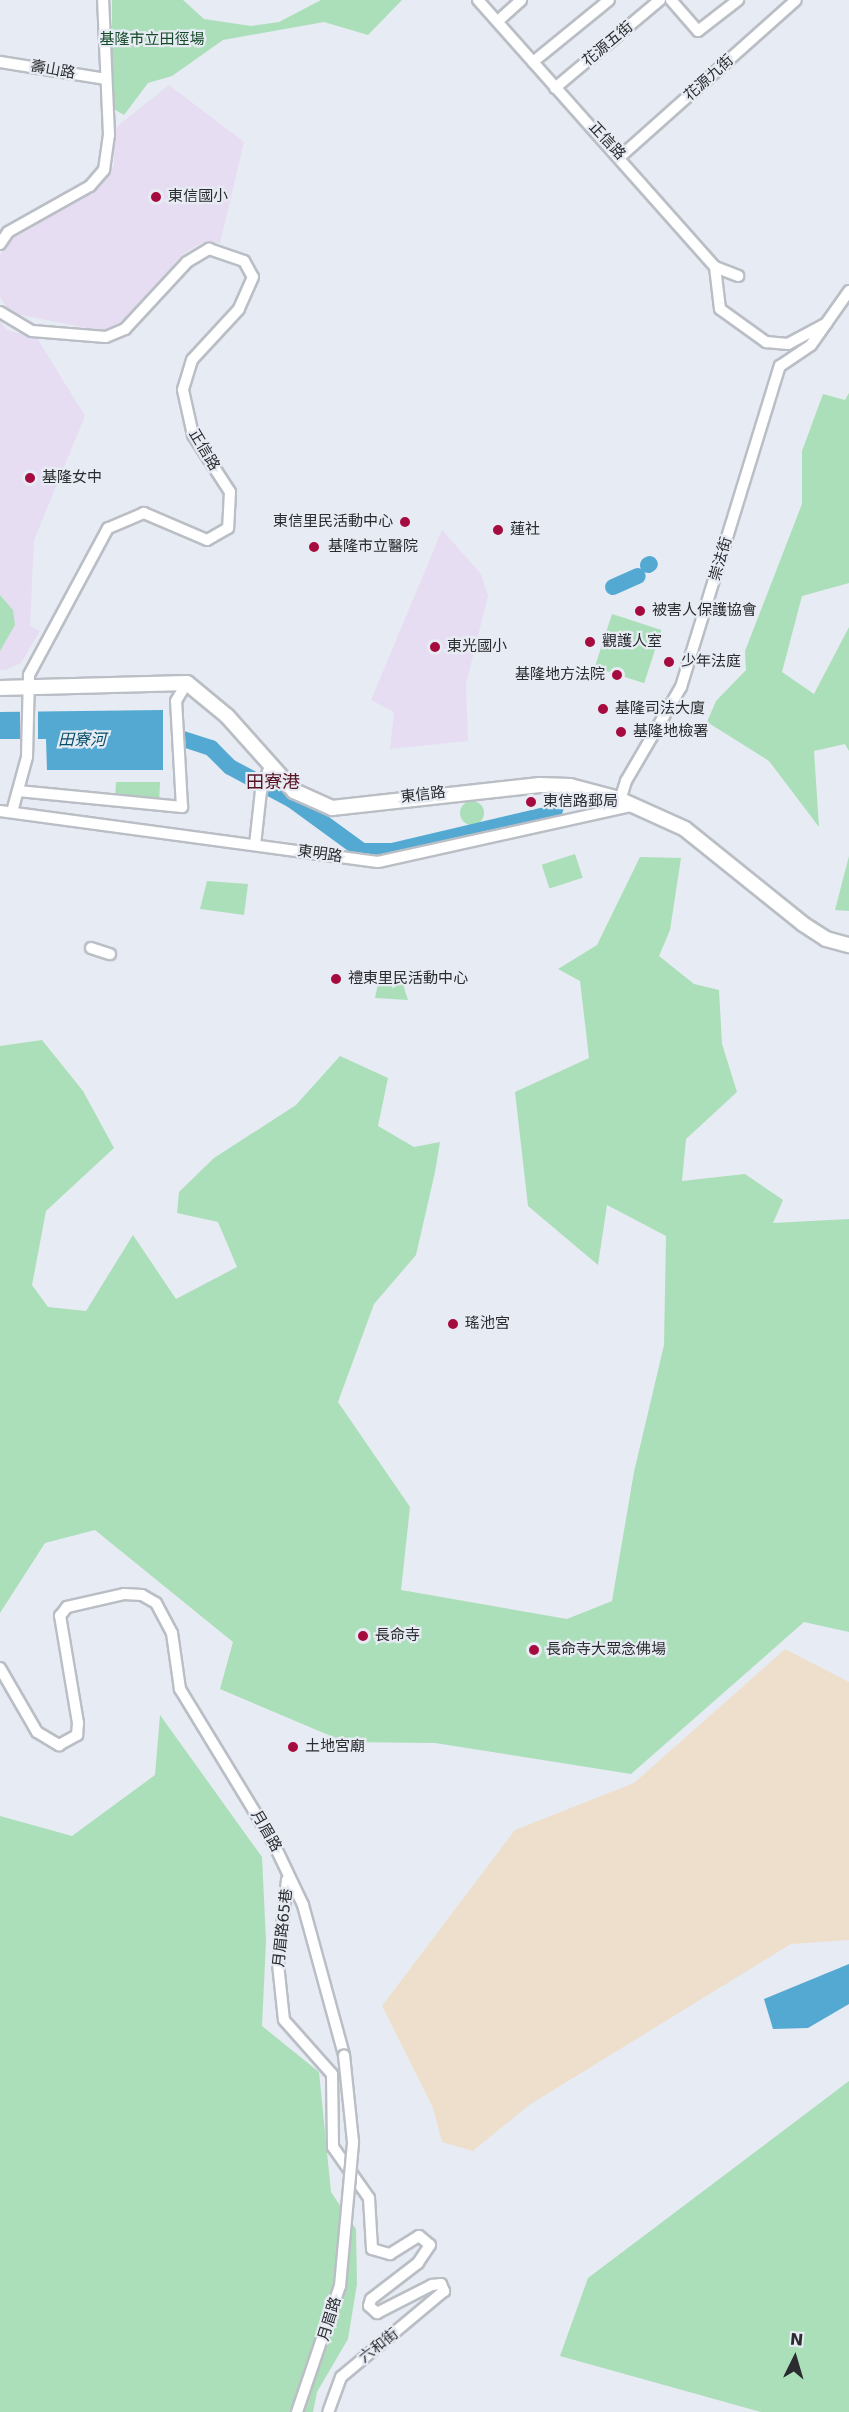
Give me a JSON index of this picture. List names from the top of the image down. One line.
{"streets":{"main road":["東信路"],"street":["花源五街","壽山路","花源九街","正信路","崇法街","東明路","月眉路","月眉路65巷","六和街"]},"crossings":[["花源五街","正信路"],["花源九街","正信路"],["崇法街","東信路"],["崇法街","東明路"],["東信路","東明路"],["月眉路","月眉路65巷"],["月眉路65巷","六和街"]],"districts":["田寮港"],"water":["田寮河"],"parks":["基隆市立田徑場"],"places":["東信國小","基隆女中","東信里民活動中心","蓮社","基隆市立醫院","被害人保護協會","觀護人室","東光國小","少年法庭","基隆地方法院","基隆司法大廈","基隆地檢署","東信路郵局","禮東里民活動中心","瑤池宮","長命寺","長命寺大眾念佛場","土地宮廟"],"north":"top"}
